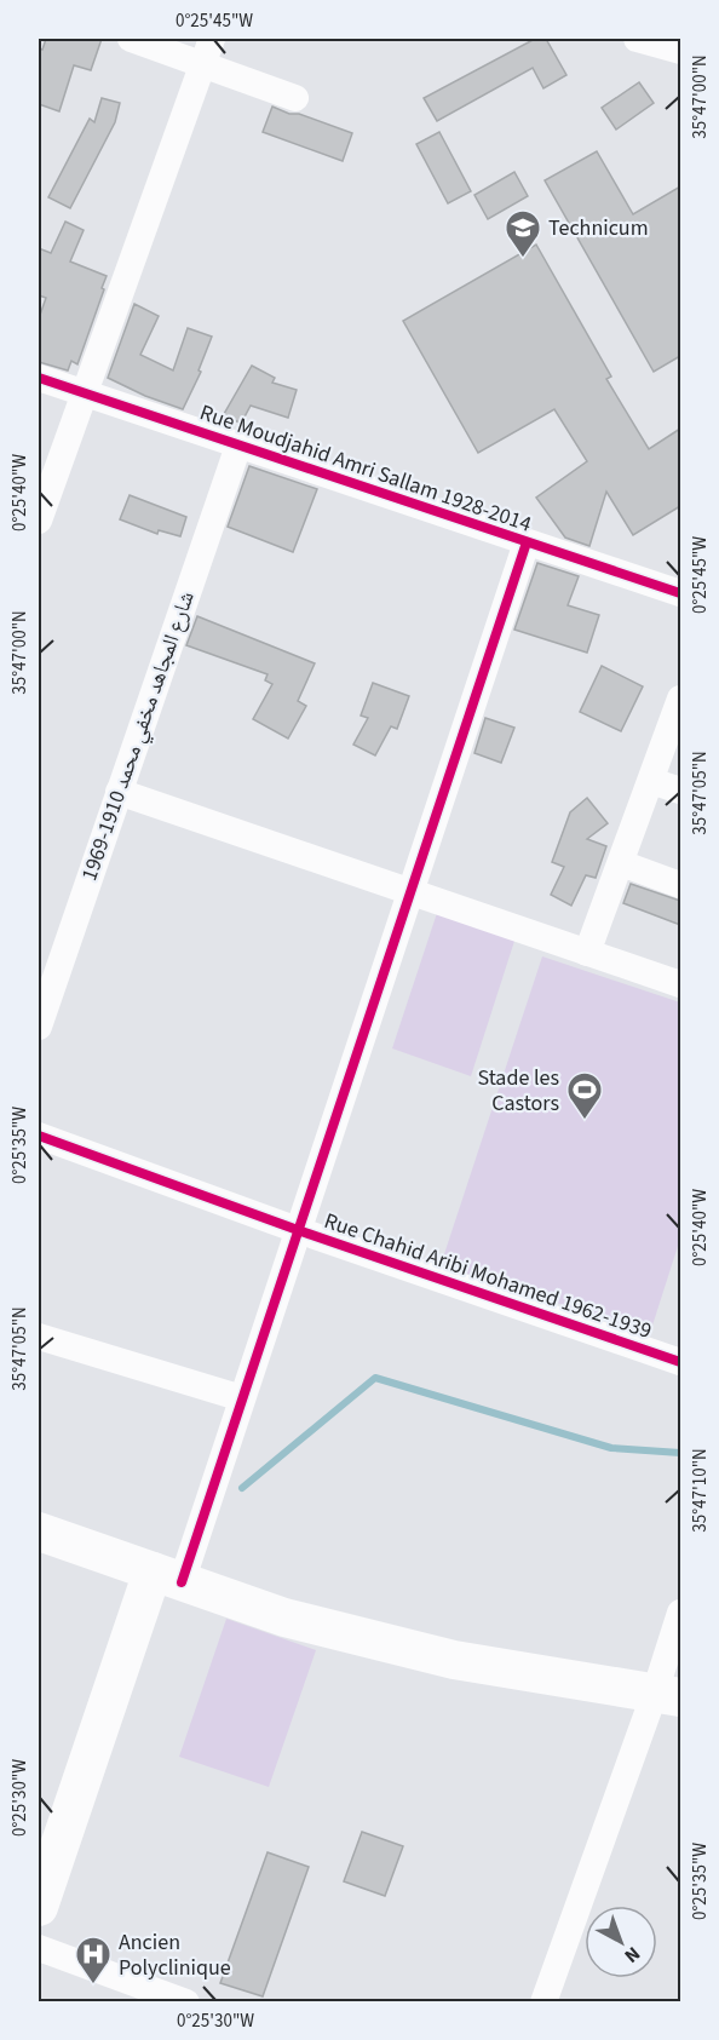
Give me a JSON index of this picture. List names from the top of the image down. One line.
{"streets":{"street":["Rue Moudjahid Amri Sallam 1928-2014","شارع المجاهد مخفي محمد 1910-1969","Rue Chahid Aribi Mohamed 1962-1939"]},"crossings":[["Rue Moudjahid Amri Sallam 1928-2014","شارع المجاهد مخفي محمد 1910-1969"]],"places":{"school or university":["Technicum"],"sports":["Stade les Castors"],"hospital":["Ancien Polyclinique"]},"north":"bottom right","coordinates":["0°25'45\"W","35°47'00\"N","0°25'40\"W","35°47'05\"N","0°25'35\"W","35°47'10\"N","0°25'30\"W"]}
